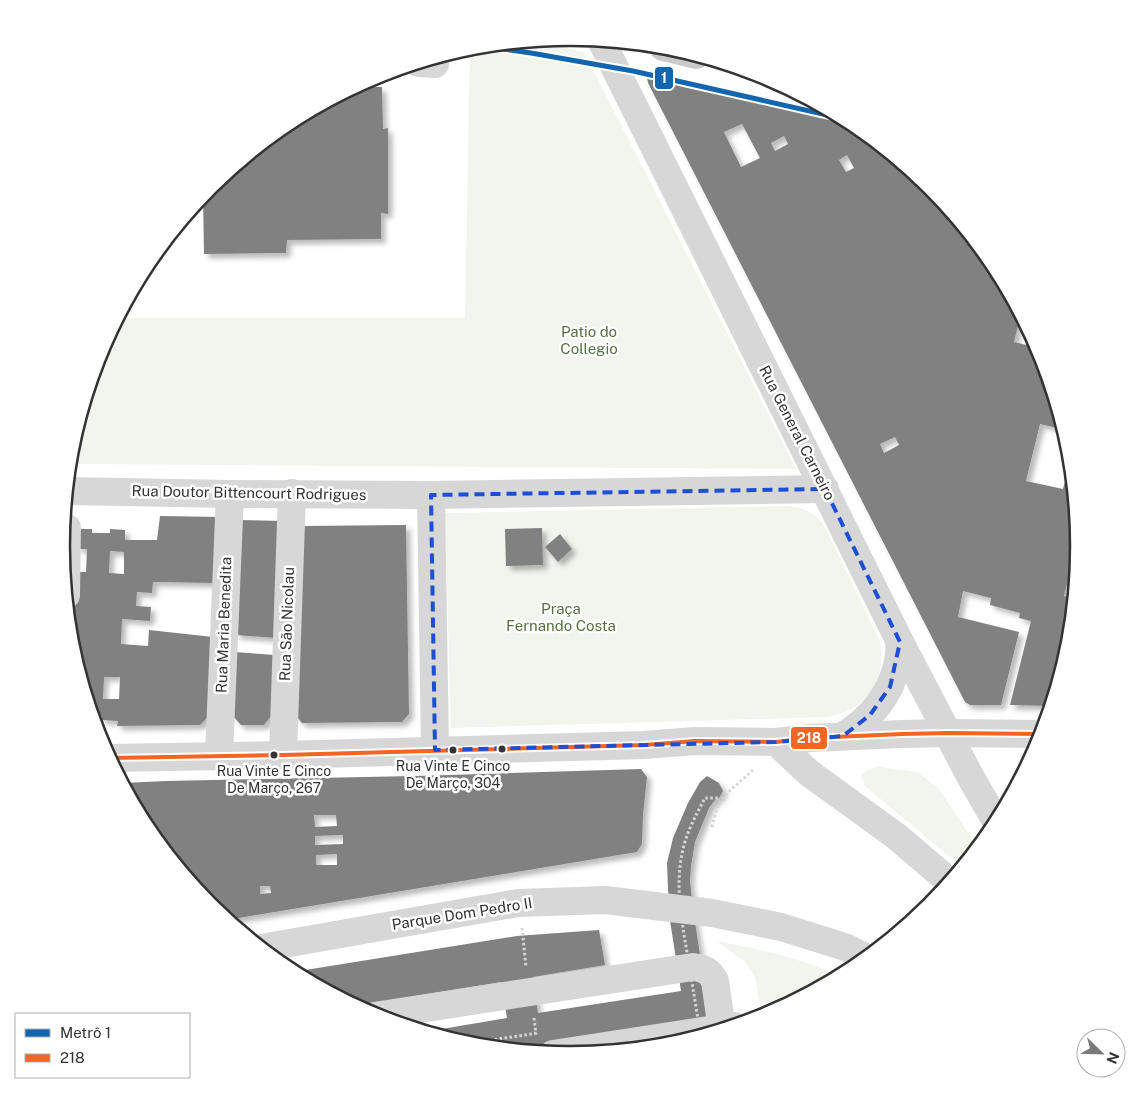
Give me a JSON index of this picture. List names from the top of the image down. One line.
{"streets":{"street":["Rua General Carneiro","Rua Doutor Bittencourt Rodrigues","Rua São Nicolau","Rua Maria Benedita","Parque Dom Pedro II"]},"crossings":[["Rua Doutor Bittencourt Rodrigues","Rua São Nicolau"],["Rua Doutor Bittencourt Rodrigues","Rua Maria Benedita"]],"parks":["Patio do Collegio","Praça Fernando Costa"],"places":["Rua Vinte E Cinco De Março, 304","Rua Vinte E Cinco De Março, 267"],"lines":["metro line 1","transit line 218"],"legend":["Metrô 1","218"],"north":"bottom right"}
